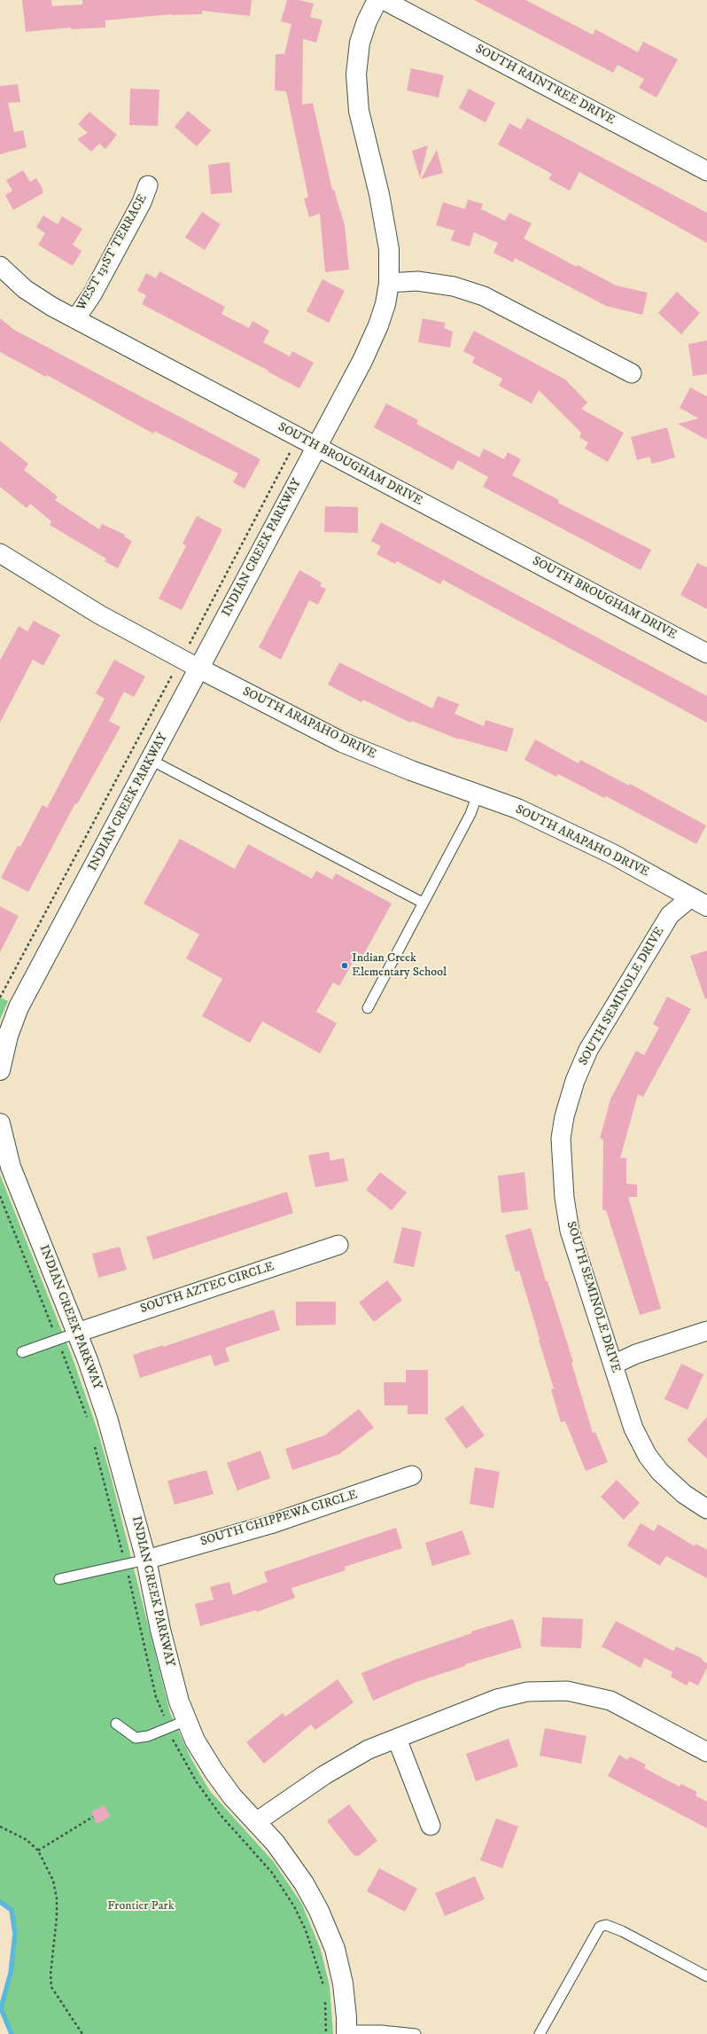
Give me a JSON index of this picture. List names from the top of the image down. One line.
{"streets":{"street":["SOUTH RAINTREE DRIVE","WEST 131ST TERRACE","SOUTH BROUGHAM DRIVE","INDIAN CREEK PARKWAY","SOUTH ARAPAHO DRIVE","SOUTH SEMINOLE DRIVE","SOUTH AZTEC CIRCLE","SOUTH CHIPPEWA CIRCLE"]},"crossings":[["WEST 131ST TERRACE","SOUTH BROUGHAM DRIVE"],["SOUTH BROUGHAM DRIVE","INDIAN CREEK PARKWAY"],["INDIAN CREEK PARKWAY","SOUTH ARAPAHO DRIVE"],["INDIAN CREEK PARKWAY","SOUTH AZTEC CIRCLE"],["INDIAN CREEK PARKWAY","SOUTH CHIPPEWA CIRCLE"],["SOUTH ARAPAHO DRIVE","SOUTH SEMINOLE DRIVE"]],"parks":["Frontier Park"],"places":["Indian Creek Elementary School"]}
